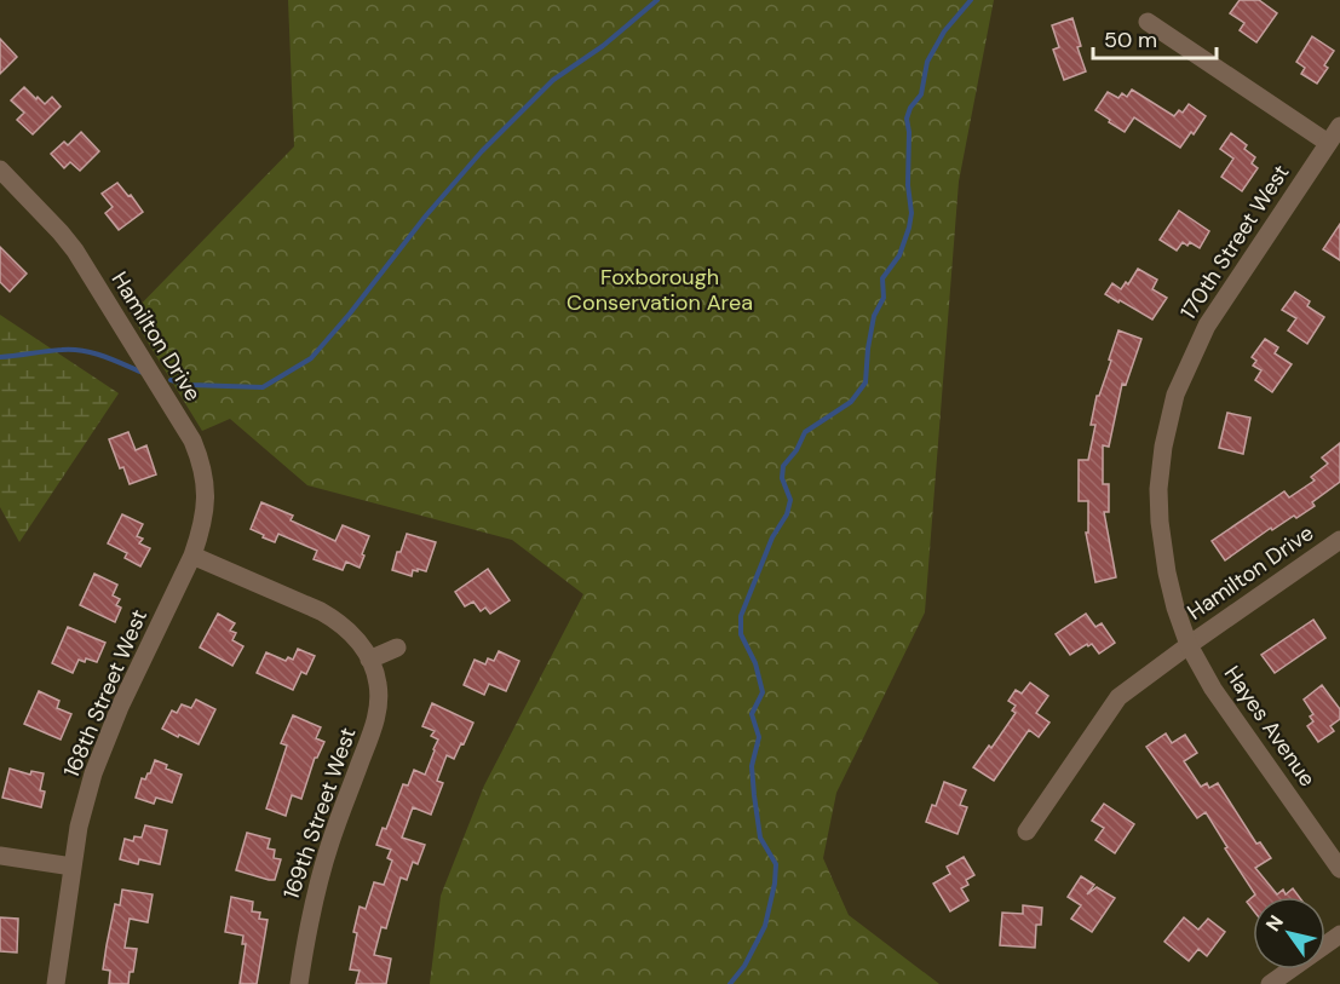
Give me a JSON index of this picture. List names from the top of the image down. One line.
{"streets":{"street":["170th Street West","Hamilton Drive","168th Street West","Hayes Avenue","169th Street West"]},"crossings":[["170th Street West","Hamilton Drive"],["170th Street West","Hayes Avenue"],["Hamilton Drive","168th Street West"],["Hamilton Drive","Hayes Avenue"],["Hamilton Drive","169th Street West"],["168th Street West","169th Street West"]],"parks":["Foxborough Conservation Area"],"scale_bar":"50 m","north":"top left"}
